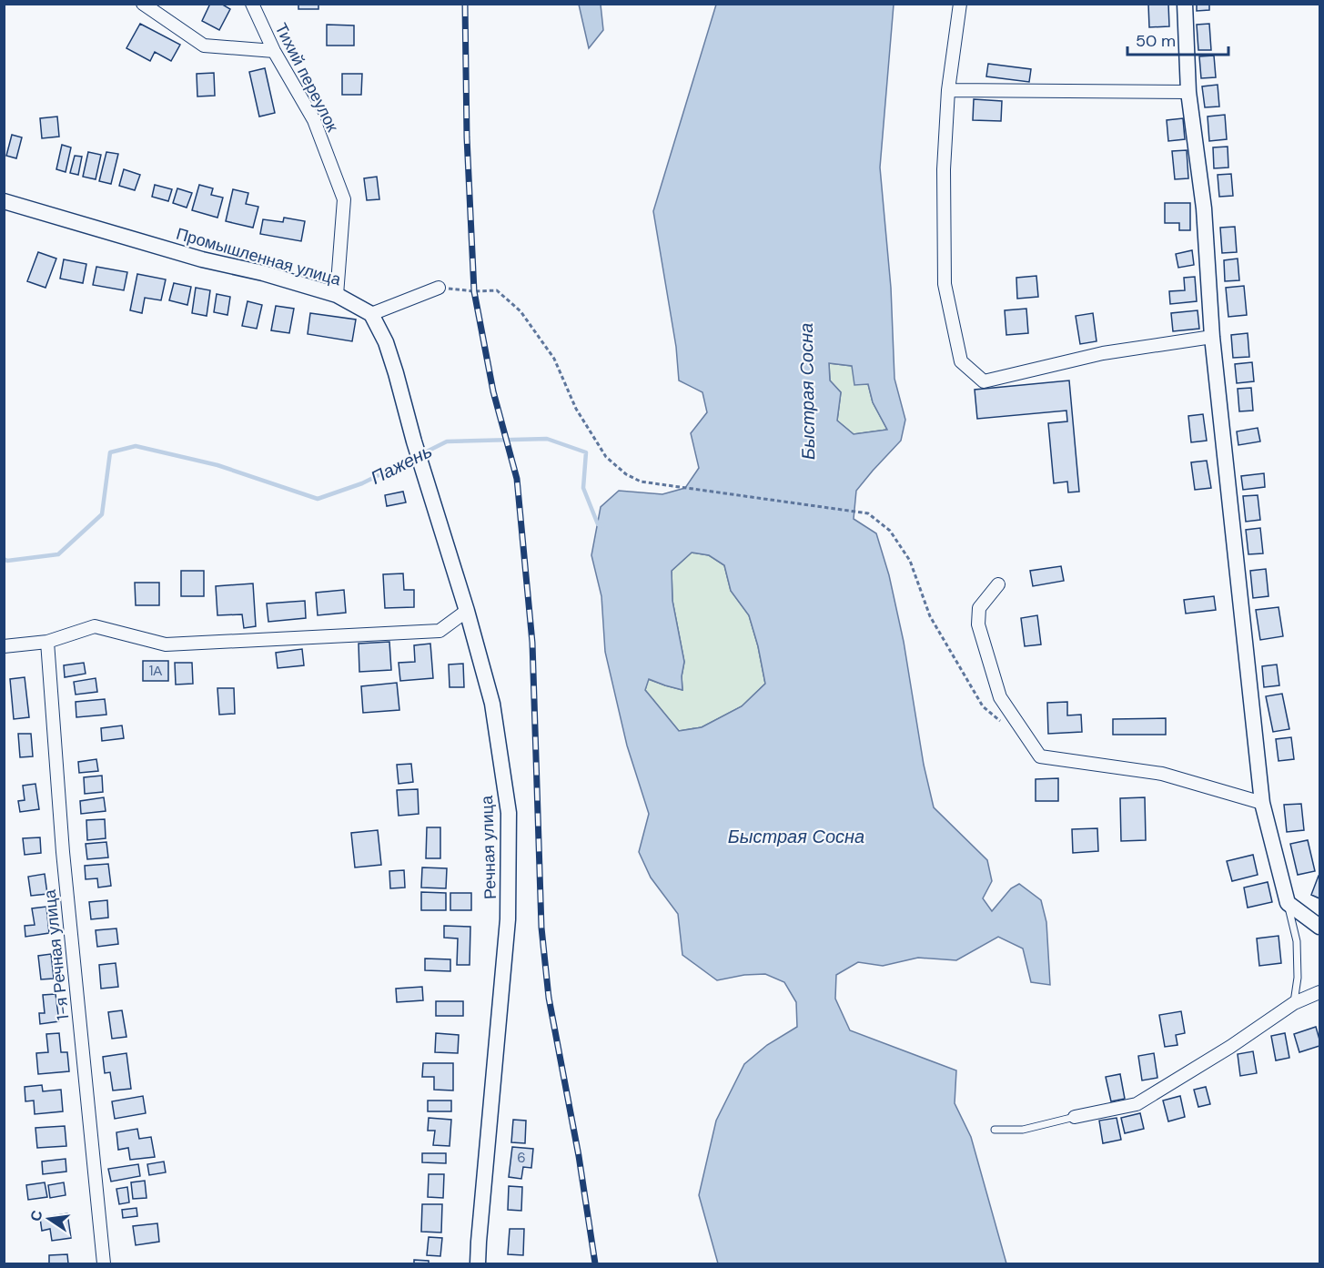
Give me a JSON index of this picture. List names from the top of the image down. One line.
{"streets":{"street":["Тихий переулок","Промышленная улица","Речная улица","1-я Речная улица"]},"crossings":[["Тихий переулок","Промышленная улица"],["Промышленная улица","Речная улица"]],"water":["Быстрая Сосна","Пажень"],"house_numbers":["1А","6"],"scale_bar":"50 m","north":"left"}
